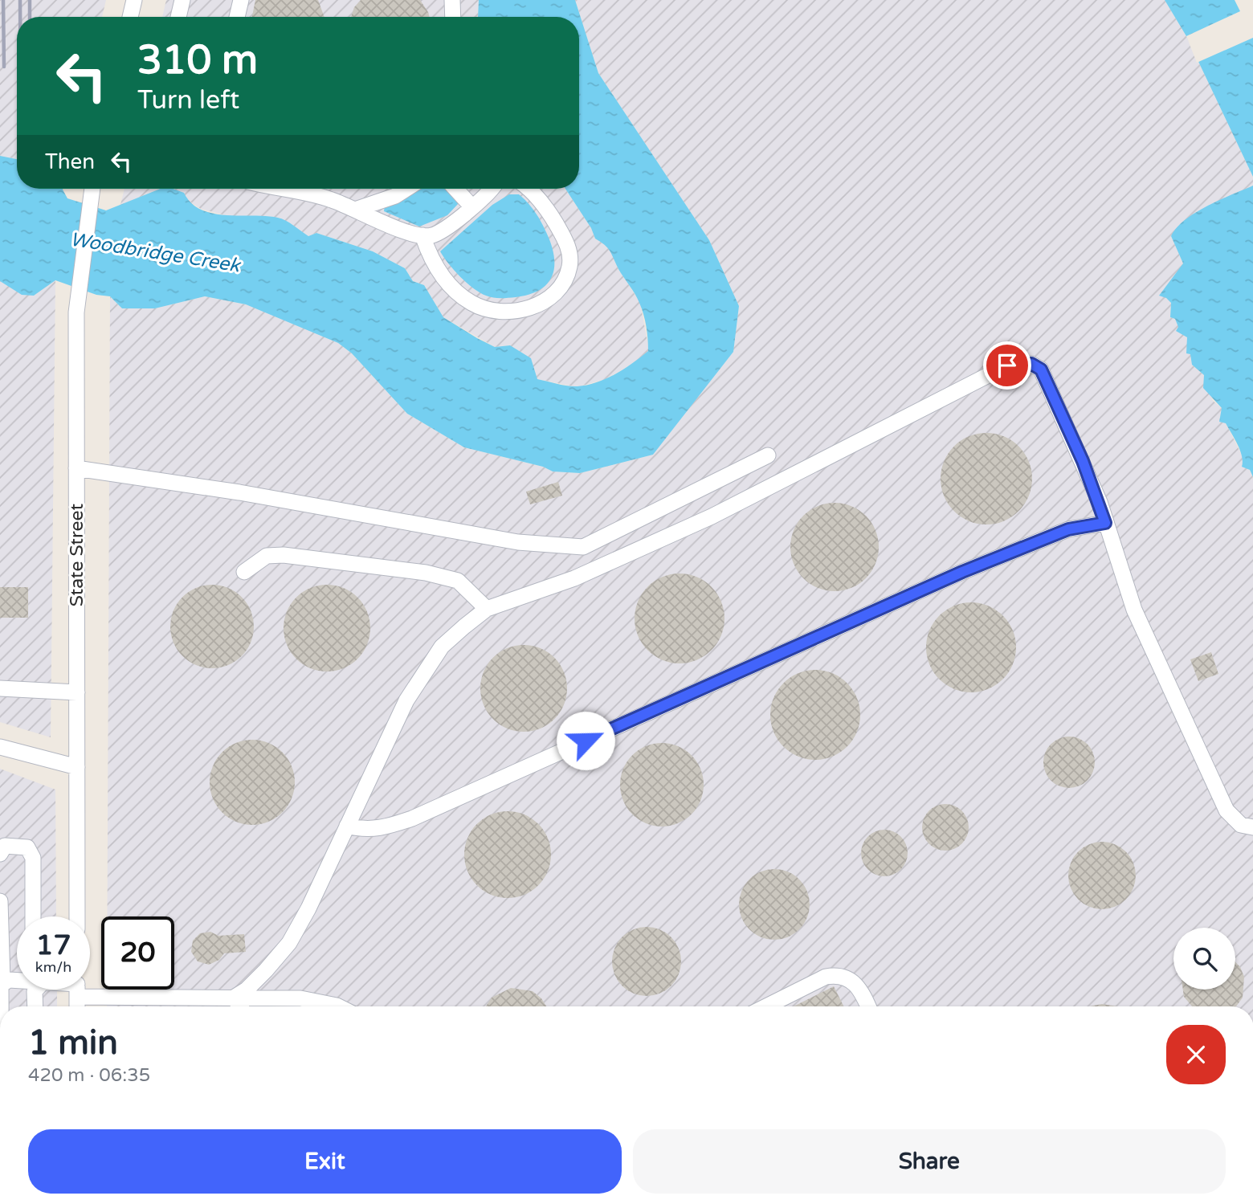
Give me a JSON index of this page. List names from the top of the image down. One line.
{"streets":{"street":["State Street"]},"water":["Woodbridge Creek"],"page":{"turn":["310 m","Turn left"],"then":"Then","speed":"17 km/h","limit":"20","heading":["1 min","420 m · 06:35"],"buttons":["Exit","Share"]}}
